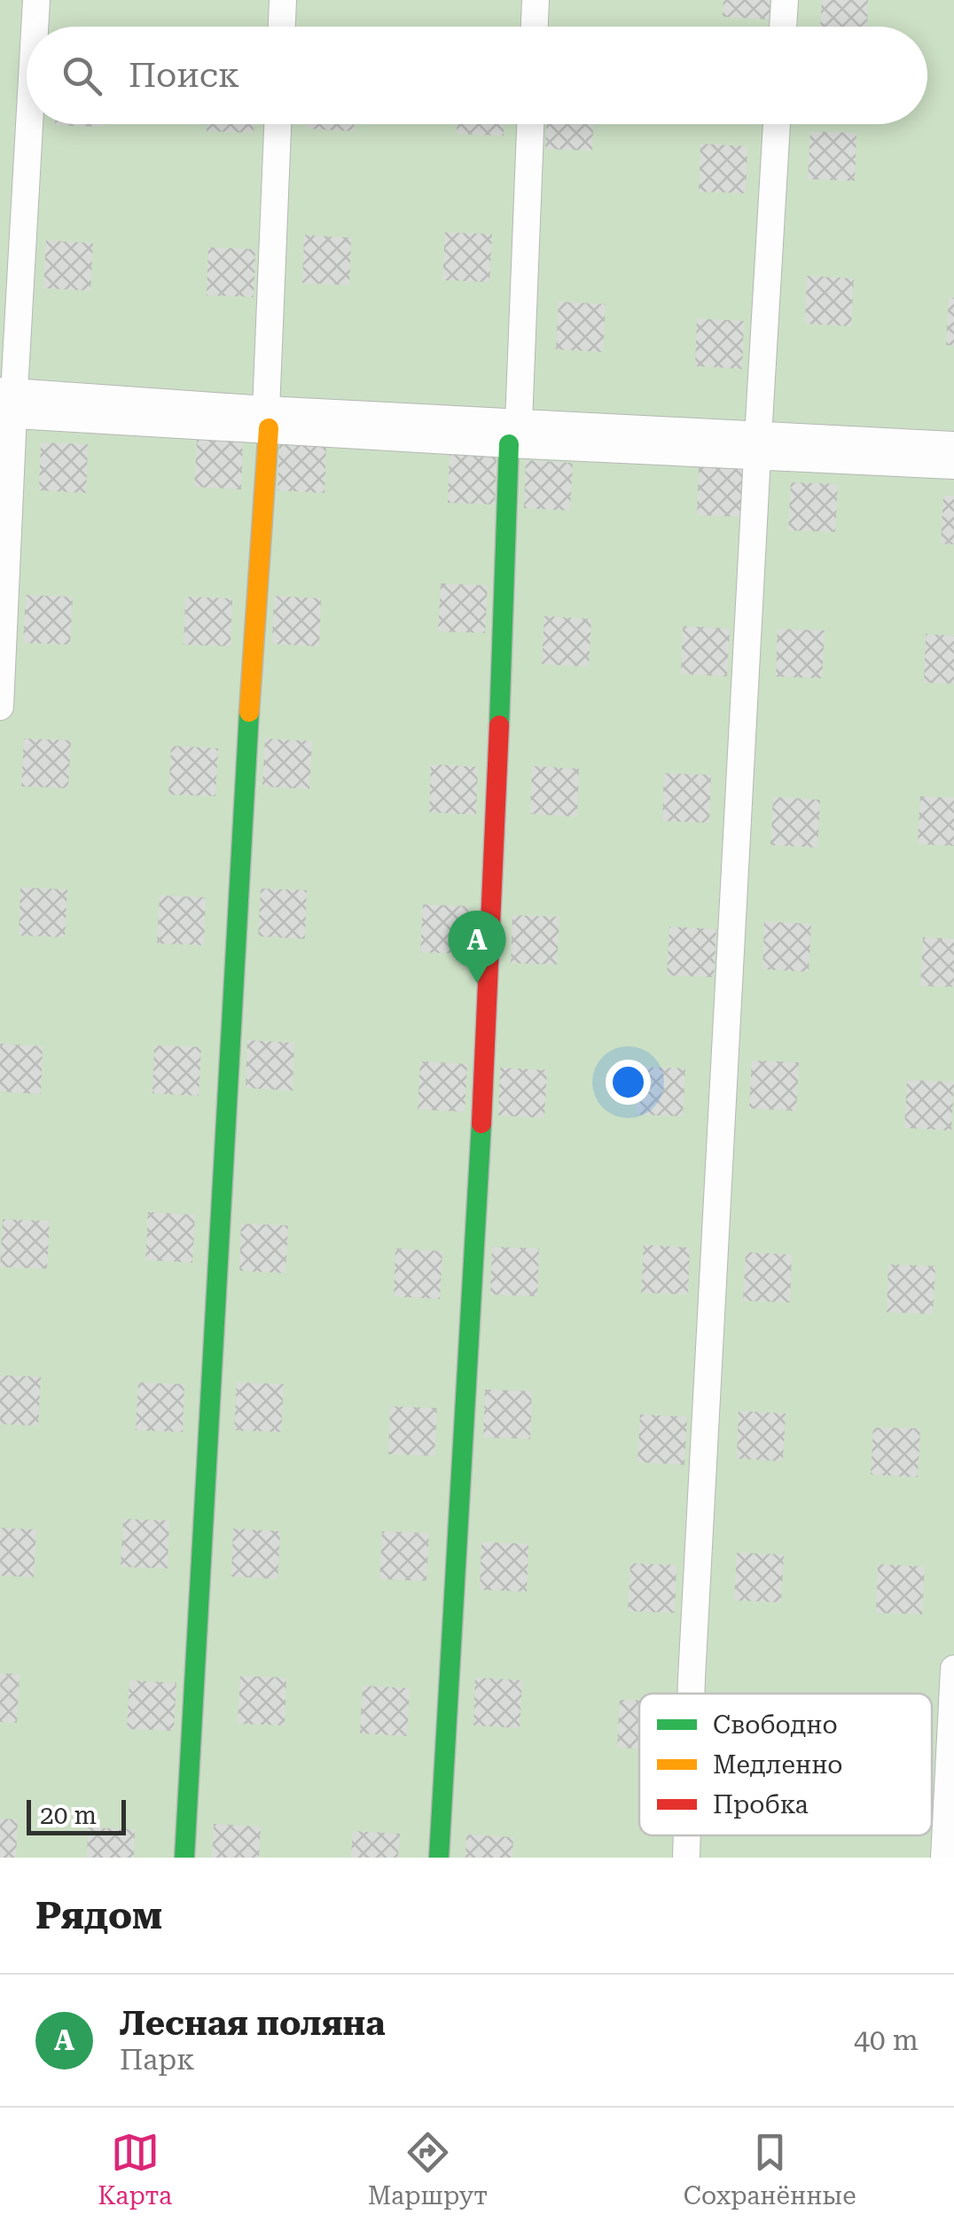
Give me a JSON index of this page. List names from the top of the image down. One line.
{"legend":["Свободно","Медленно","Пробка"],"scale_bar":"20 m","page":{"search":"Поиск","pins":"A","scale":"20 m","heading":"Рядом","list":[{"mark":"A","name":"Лесная поляна","note":"Парк","value":"40 m"}],"nav":["Карта","Маршрут","Сохранённые"]}}
